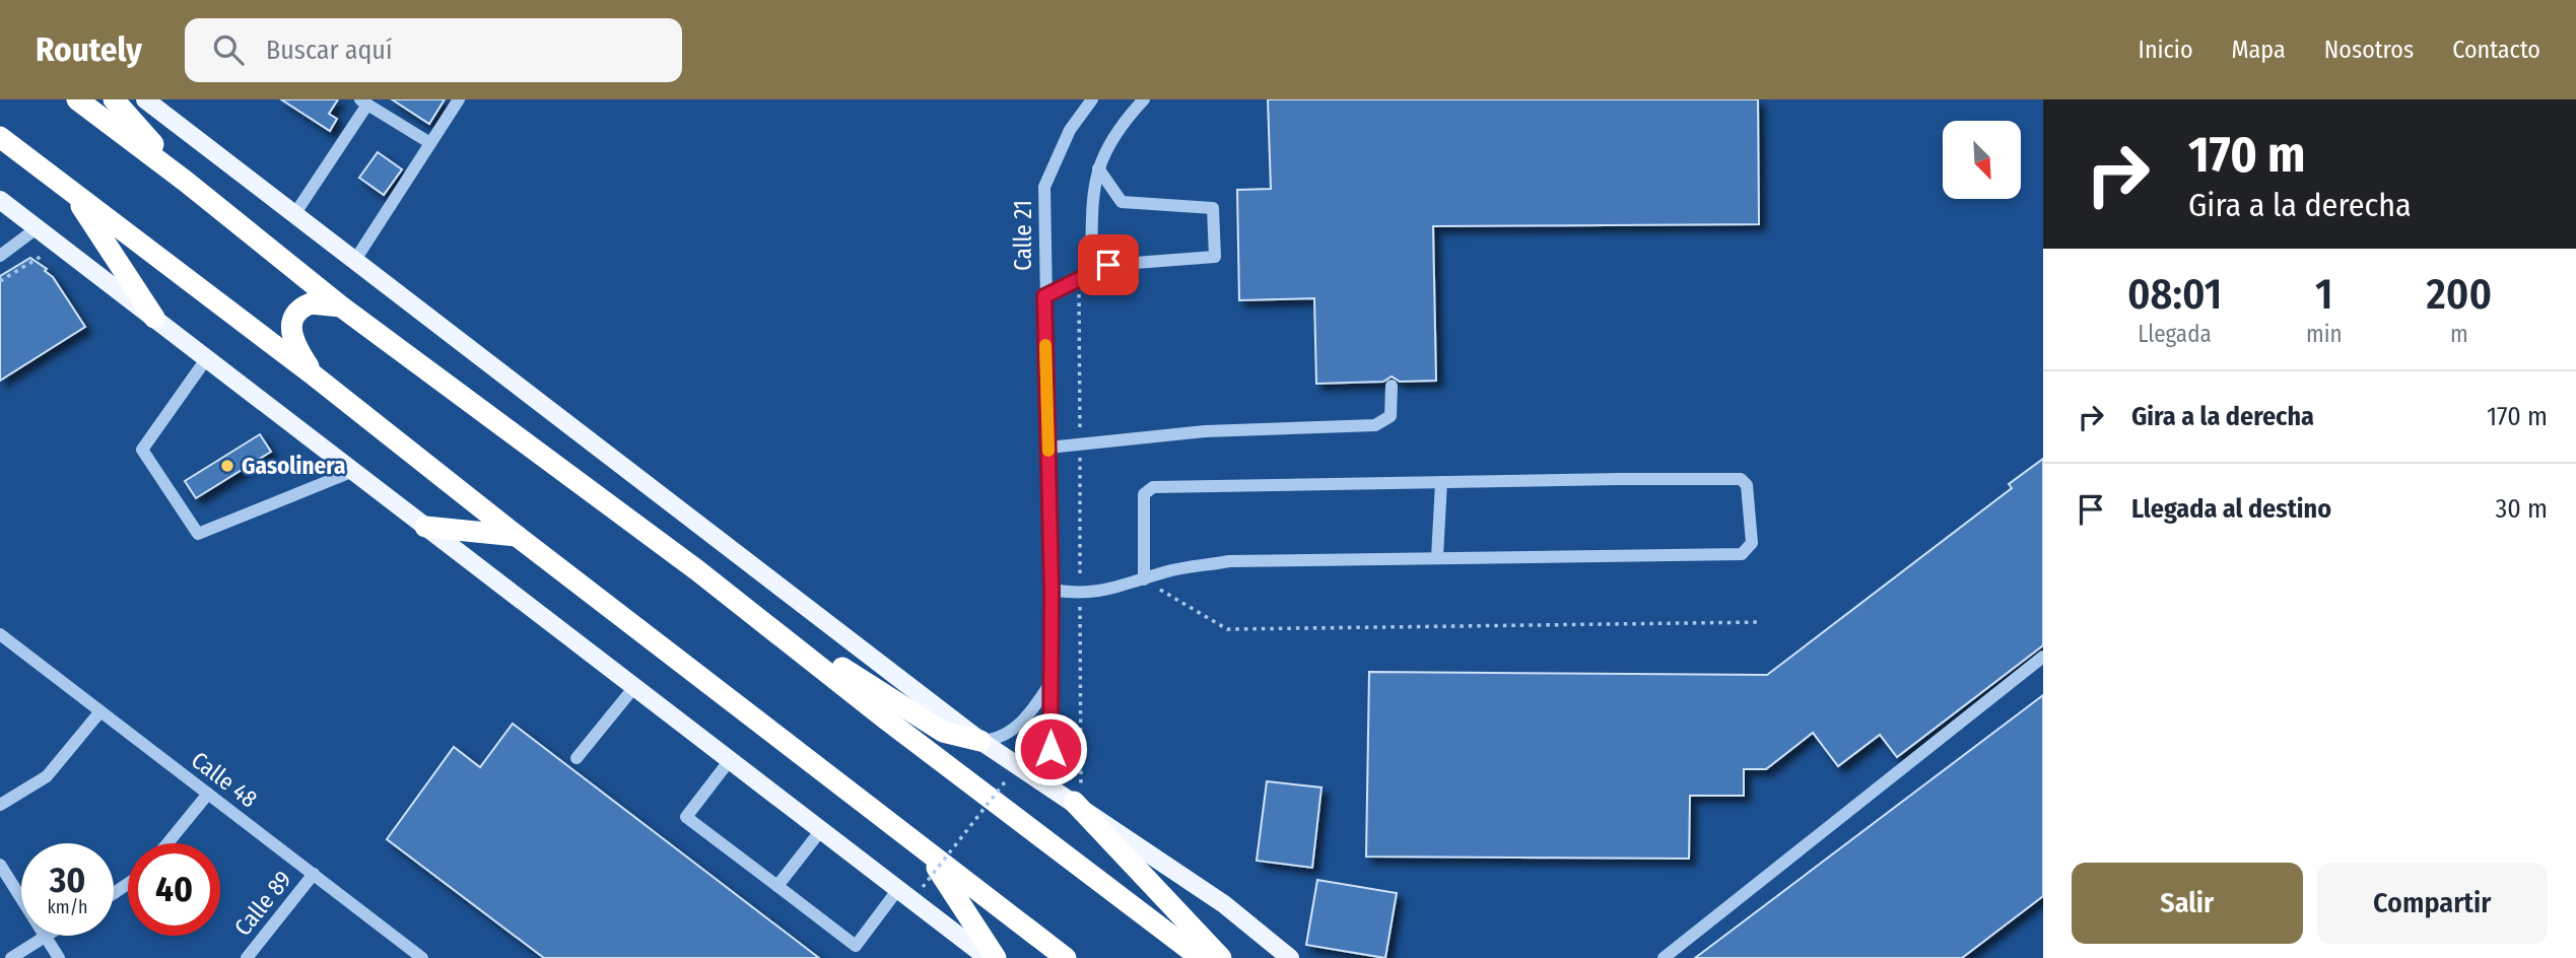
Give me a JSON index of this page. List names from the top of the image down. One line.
{"streets":{"street":["Calle 21","Calle 48","Calle 89"]},"crossings":[["Calle 48","Calle 89"]],"places":["Gasolinera"],"north":"bottom right","page":{"header":"Routely","search":"Buscar aquí","nav":["Inicio","Mapa","Nosotros","Contacto"],"turn":["170 m","Gira a la derecha"],"eta":["08:01","Llegada","1","min","200","m"],"list":[{"name":"Gira a la derecha","value":"170 m"},{"name":"Llegada al destino","value":"30 m"}],"speed":"30 km/h","limit":"40","buttons":["Salir","Compartir"]}}
